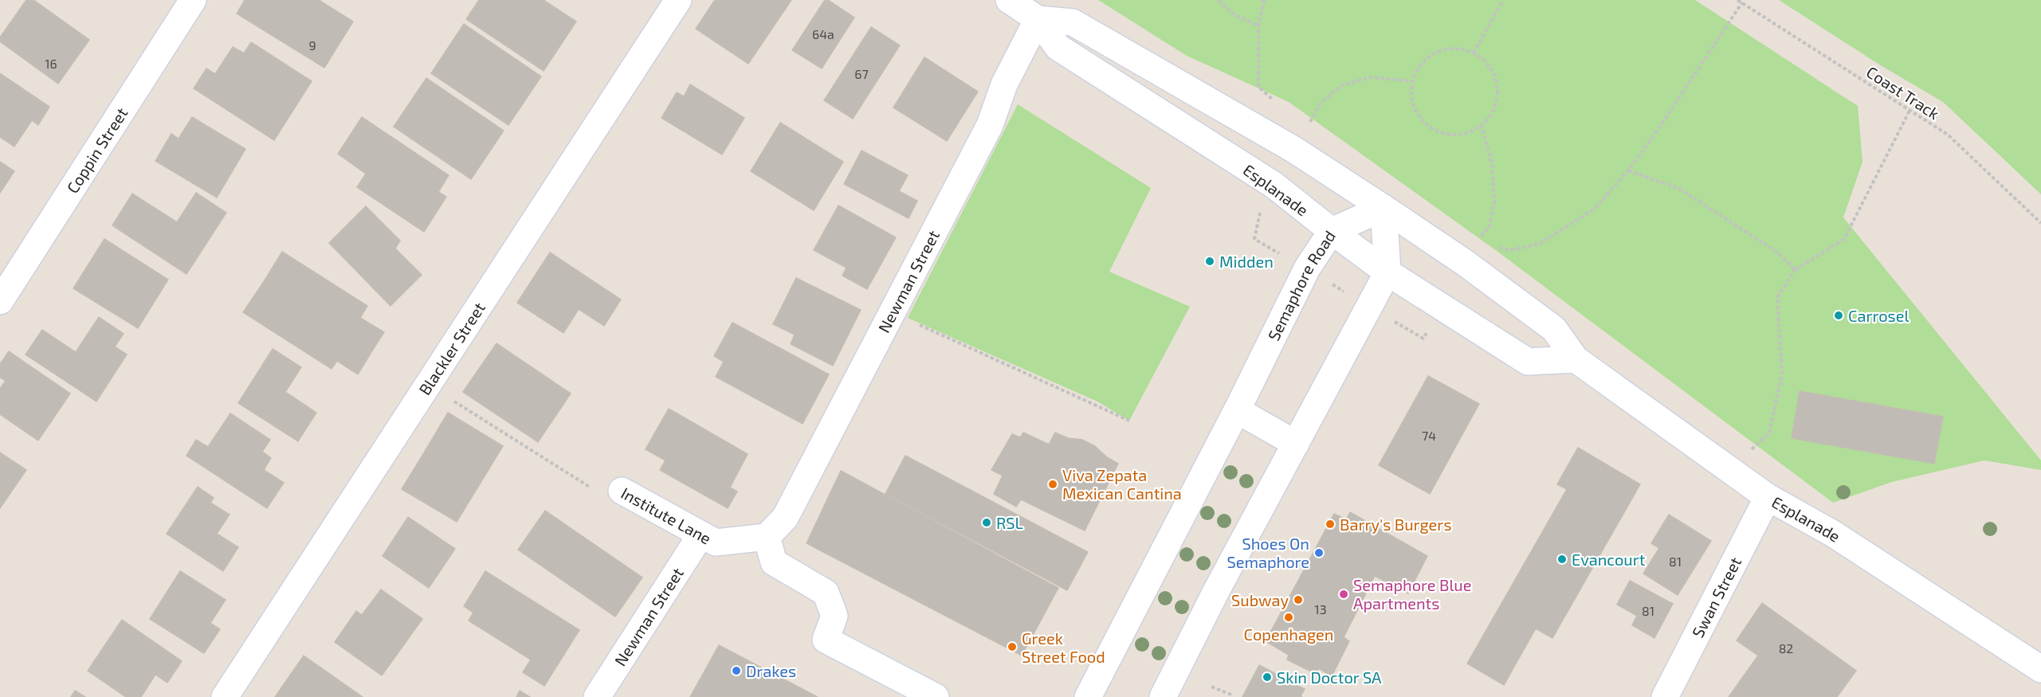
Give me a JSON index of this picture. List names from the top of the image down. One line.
{"streets":{"street":["Coppin Street","Esplanade","Newman Street","Semaphore Road","Blackler Street","Institute Lane","Swan Street"],"path":["Coast Track"]},"crossings":[["Esplanade","Newman Street"],["Esplanade","Semaphore Road"],["Esplanade","Swan Street"],["Newman Street","Institute Lane"]],"places":["Midden","Carrosel","Viva Zepata Mexican Cantina","RSL","Barry's Burgers","Shoes On Semaphore","Evancourt","Semaphore Blue Apartments","Subway","Copenhagen","Greek Street Food","Drakes","Skin Doctor SA"],"house_numbers":["64a","9","16","67","74","81","13","81","82"]}
